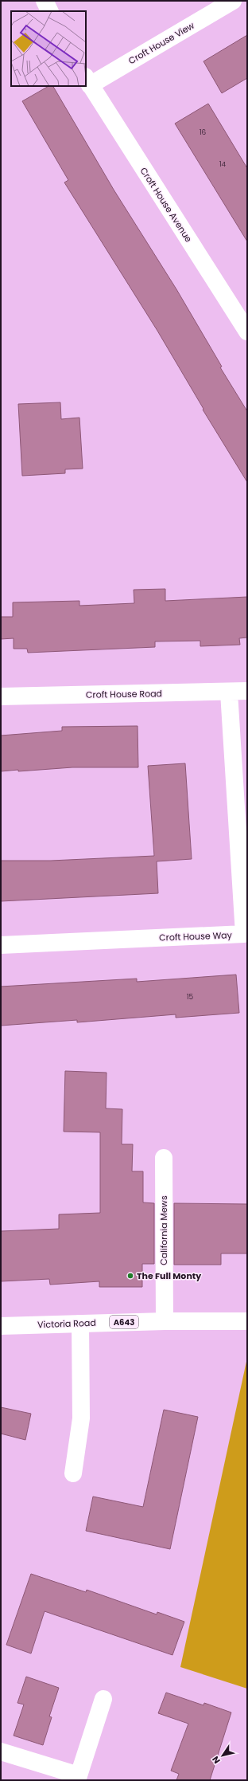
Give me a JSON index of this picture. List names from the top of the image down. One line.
{"streets":{"street":["Croft House View","Croft House Avenue","Croft House Road","Croft House Way","California Mews","A643","Victoria Road"]},"crossings":[["Croft House View","Croft House Avenue"],["Croft House Road","Croft House Way"],["California Mews","Victoria Road"]],"places":["The Full Monty"],"house_numbers":["16","14","15"],"north":"bottom left"}
